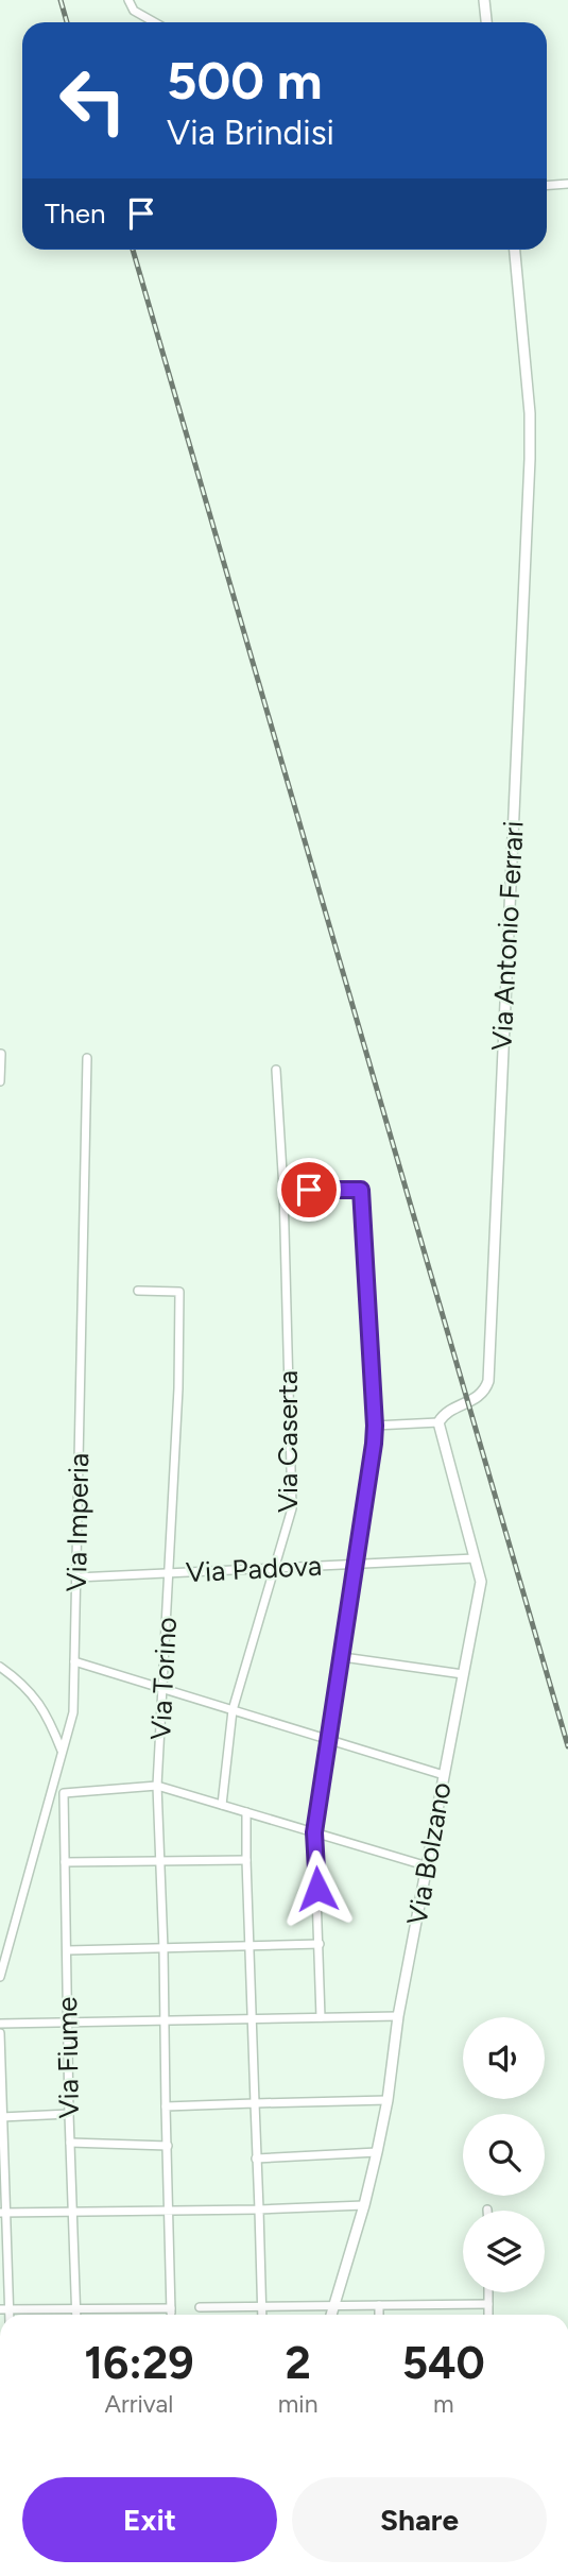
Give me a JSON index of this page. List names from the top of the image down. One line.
{"streets":{"street":["Via Antonio Ferrari","Via Caserta","Via Imperia","Via Padova","Via Torino","Via Bolzano","Via Fiume"]},"crossings":[["Via Antonio Ferrari","Via Bolzano"],["Via Caserta","Via Padova"],["Via Imperia","Via Padova"],["Via Padova","Via Torino"],["Via Padova","Via Bolzano"],["Via Torino","Via Fiume"]],"page":{"turn":["500 m","Via Brindisi"],"then":"Then","eta":["16:29","Arrival","2","min","540","m"],"buttons":["Exit","Share"]}}
